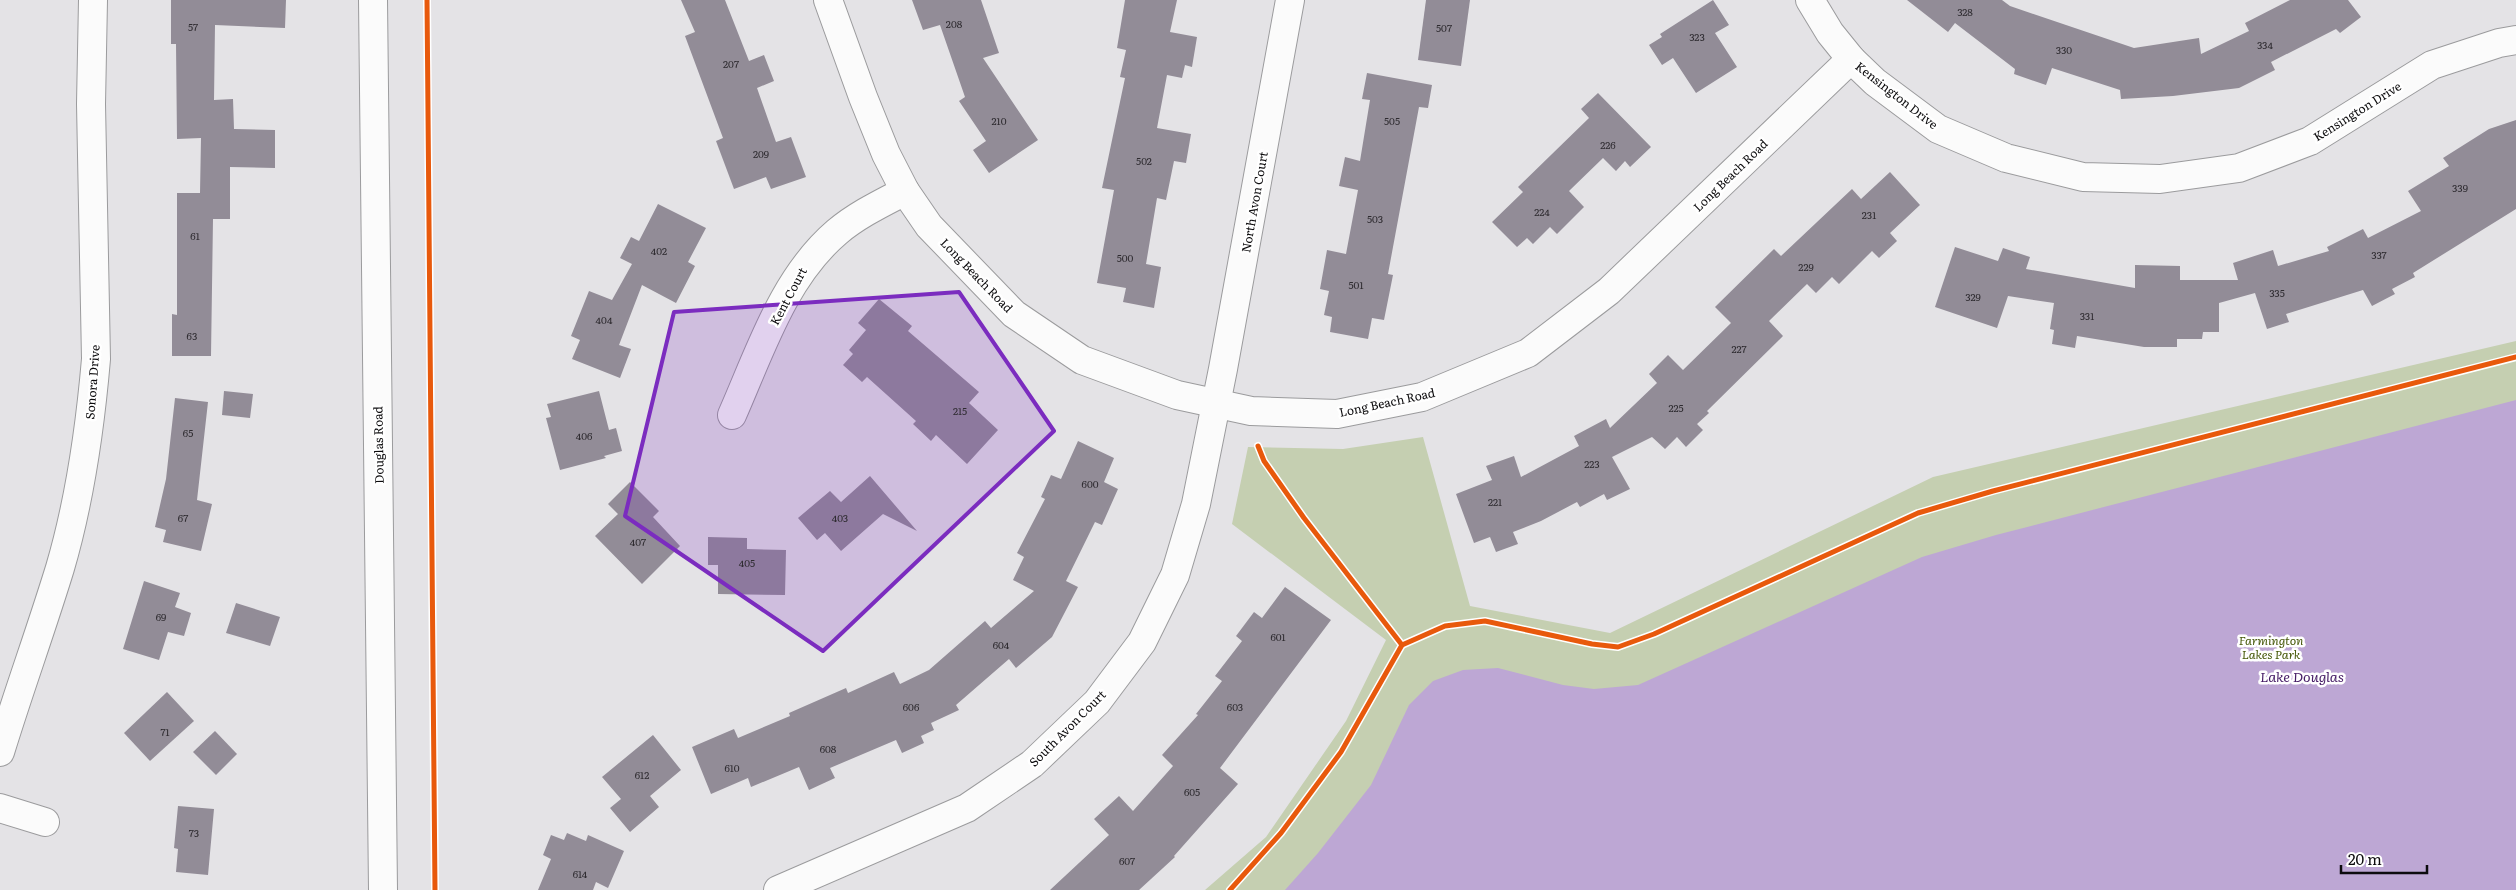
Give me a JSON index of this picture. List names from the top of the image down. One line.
{"streets":{"street":["Kensington Drive","Long Beach Road","North Avon Court","Kent Court","Sonora Drive","Douglas Road","South Avon Court"]},"crossings":[["Kensington Drive","Long Beach Road"],["Long Beach Road","North Avon Court"],["Long Beach Road","Kent Court"],["Long Beach Road","South Avon Court"],["North Avon Court","South Avon Court"]],"water":["Lake Douglas"],"parks":["Farmington Lakes Park"],"house_numbers":["328","208","57","507","323","334","330","207","210","505","226","209","502","339","224","231","503","61","402","337","500","229","501","335","329","331","404","63","227","225","215","65","406","223","600","221","67","403","407","405","69","601","604","606","603","71","608","610","612","605","73","607","614"],"scale_bar":"20 m"}
